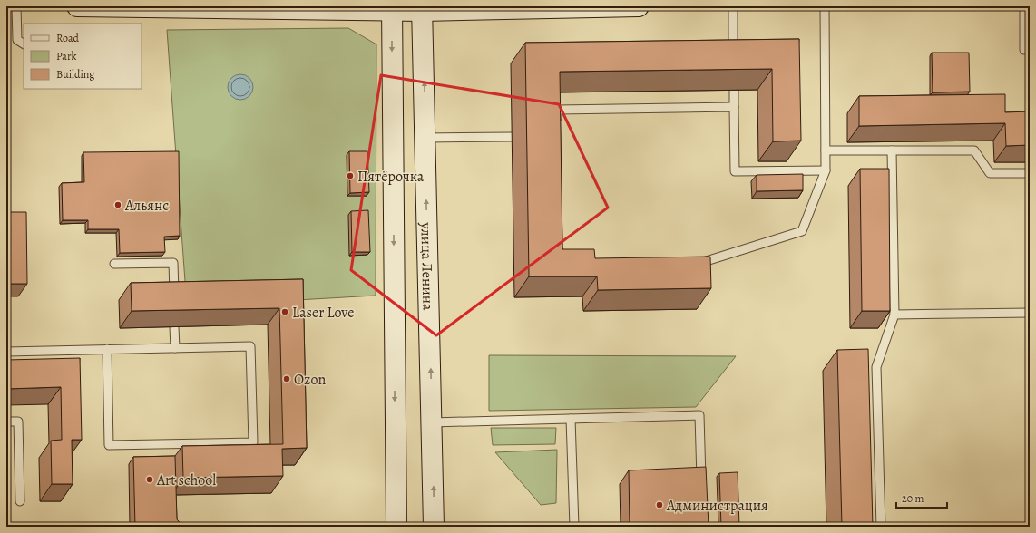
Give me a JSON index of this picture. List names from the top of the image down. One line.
{"streets":{"main road":["улица Ленина"]},"places":["Пятёрочка","Альянс","Laser Love","Ozon","Art school","Администрация"],"legend":["Road","Park","Building"],"scale_bar":"20 m"}
